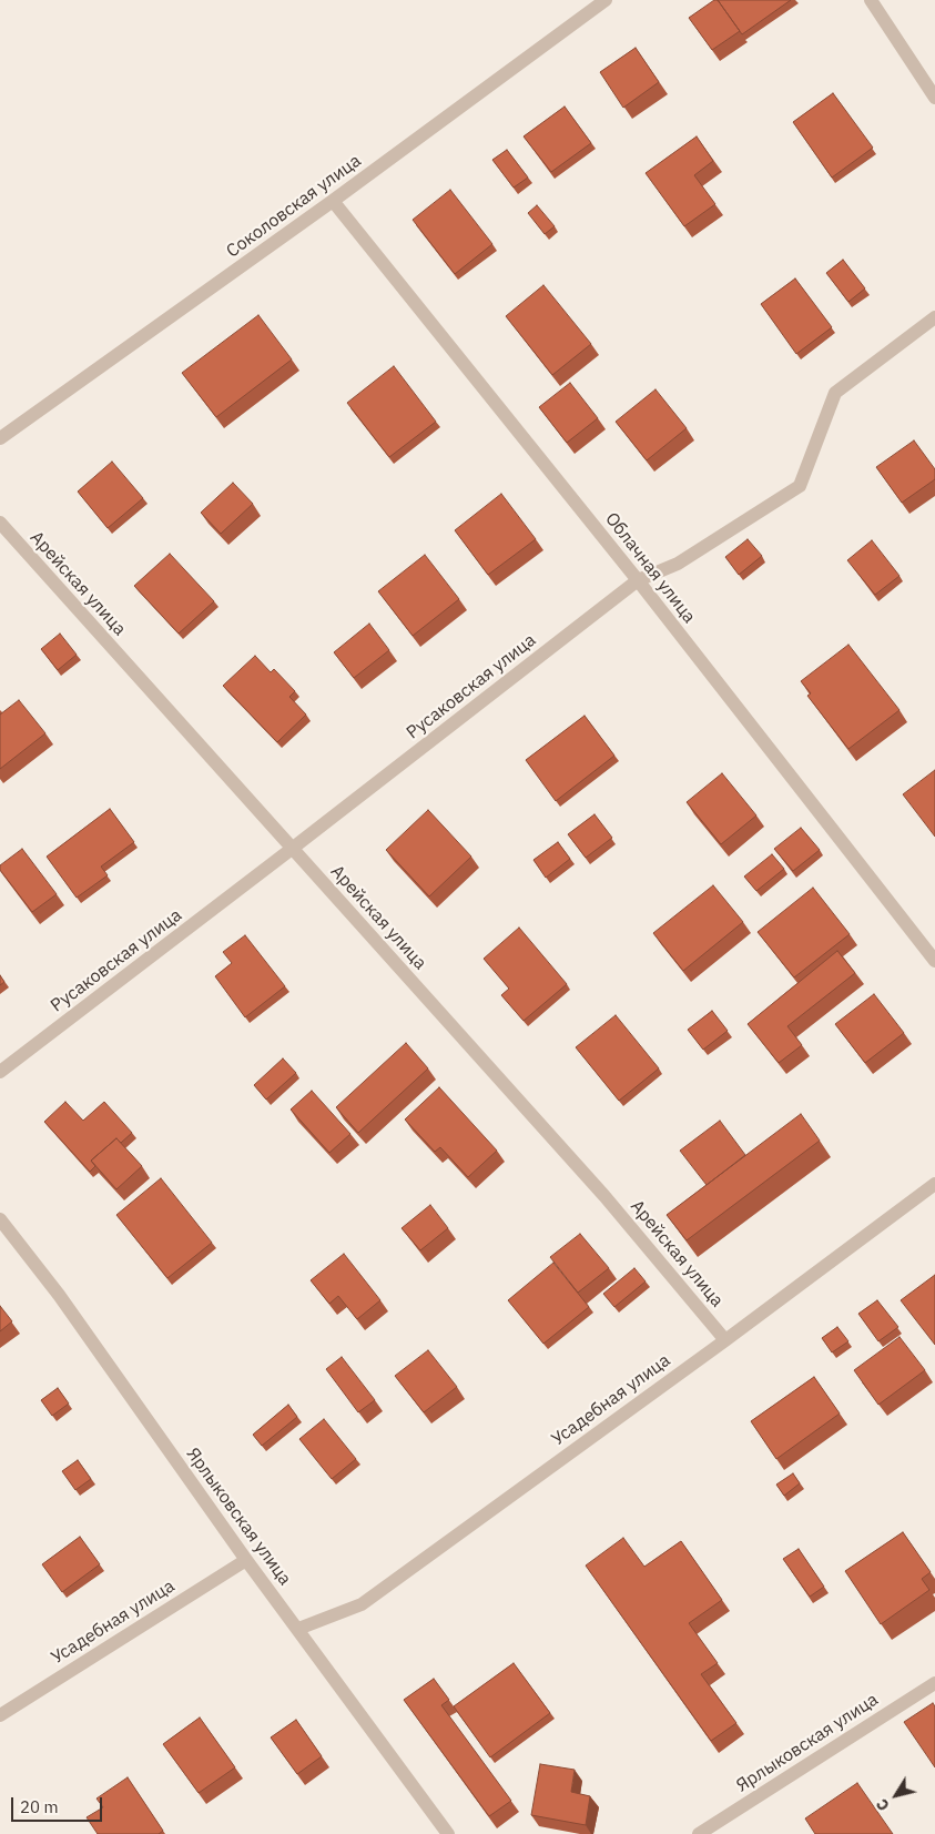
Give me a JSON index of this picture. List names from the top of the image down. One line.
{"streets":{"street":["Соколовская улица","Облачная улица","Арейская улица","Русаковская улица","Усадебная улица","Ярлыковская улица"]},"crossings":[["Соколовская улица","Облачная улица"],["Облачная улица","Русаковская улица"],["Арейская улица","Русаковская улица"],["Арейская улица","Усадебная улица"],["Усадебная улица","Ярлыковская улица"]],"scale_bar":"20 m","north":"bottom left"}
